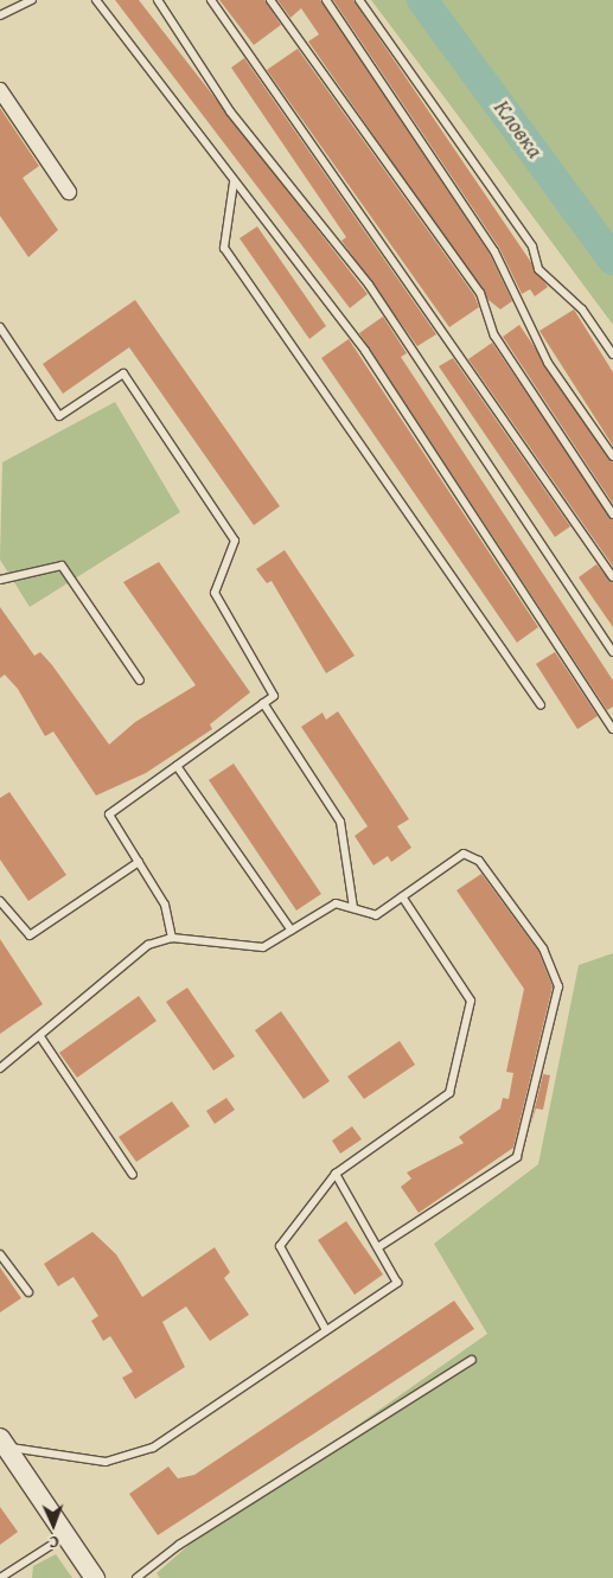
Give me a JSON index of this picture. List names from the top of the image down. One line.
{"water":["Кловка"],"north":"bottom"}
